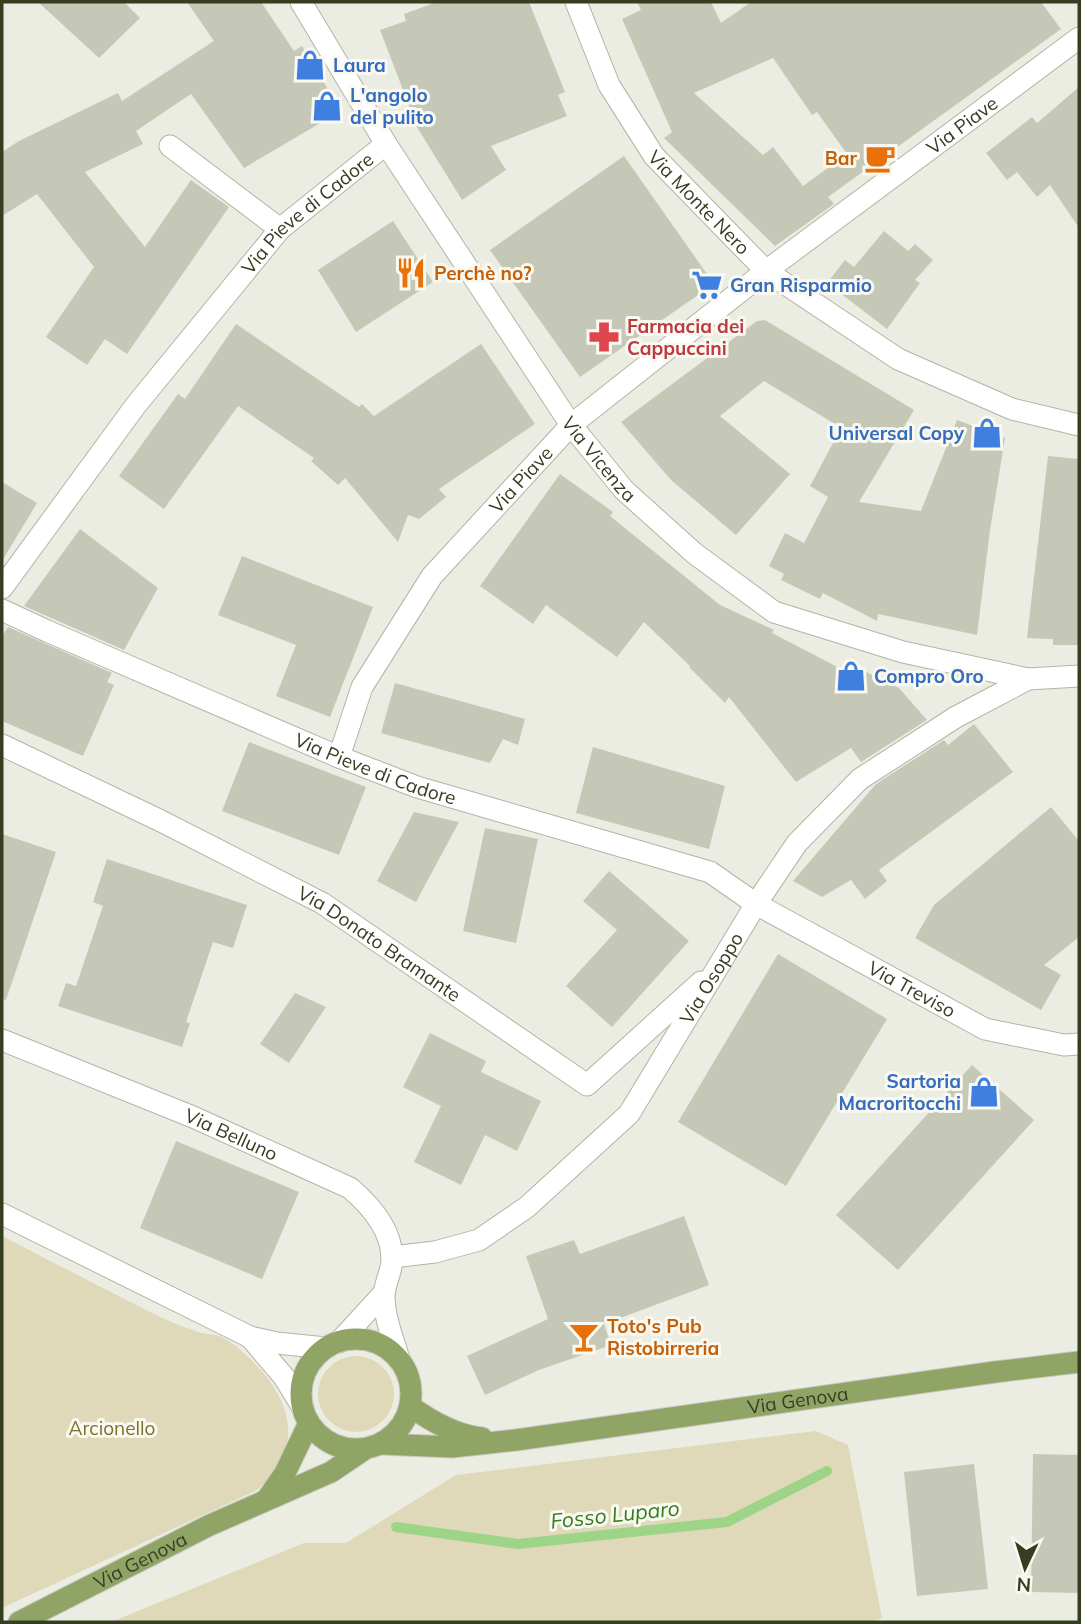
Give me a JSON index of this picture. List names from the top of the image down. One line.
{"streets":{"main road":["Via Genova"],"street":["Via Piave","Via Monte Nero","Via Pieve di Cadore","Via Vicenza","Via Donato Bramante","Via Osoppo","Via Treviso","Via Belluno"]},"crossings":[["Via Piave","Via Monte Nero"],["Via Piave","Via Pieve di Cadore"],["Via Piave","Via Vicenza"],["Via Pieve di Cadore","Via Vicenza"],["Via Pieve di Cadore","Via Osoppo"],["Via Pieve di Cadore","Via Treviso"],["Via Vicenza","Via Osoppo"],["Via Donato Bramante","Via Osoppo"],["Via Osoppo","Via Treviso"],["Via Osoppo","Via Belluno"]],"water":["Fosso Luparo"],"parks":["Arcionello"],"places":{"shop":["Laura","L'angolo del pulito","Universal Copy","Compro Oro","Sartoria Macroritocchi"],"cafe":["Bar"],"restaurant":["Perchè no?"],"supermarket":["Gran Risparmio"],"pharmacy":["Farmacia dei Cappuccini"],"bar":["Toto's Pub Ristobirreria"]},"north":"bottom"}
